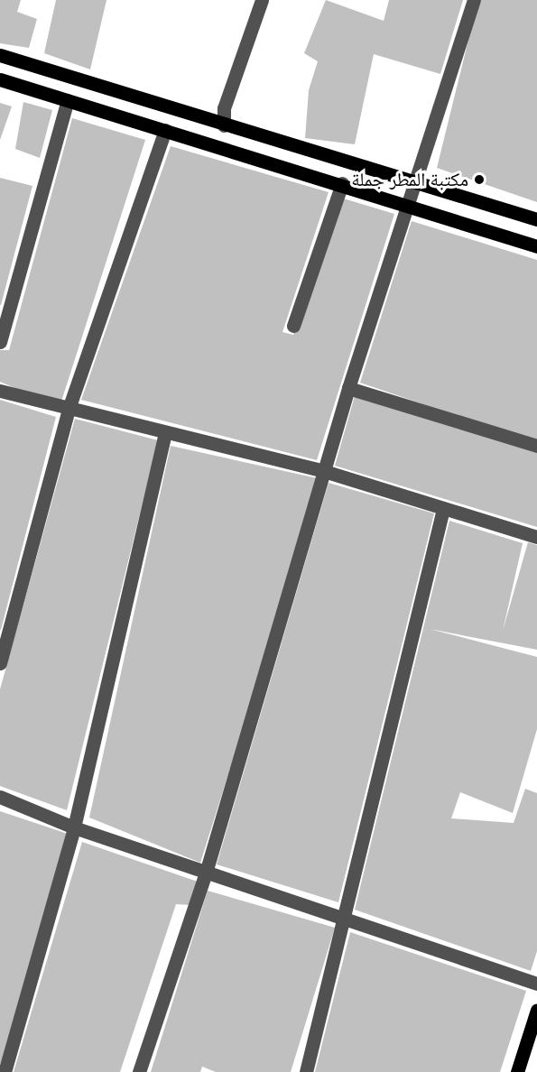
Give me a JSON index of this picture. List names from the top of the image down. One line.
{"places":["مكتبة المطر جملة"]}
